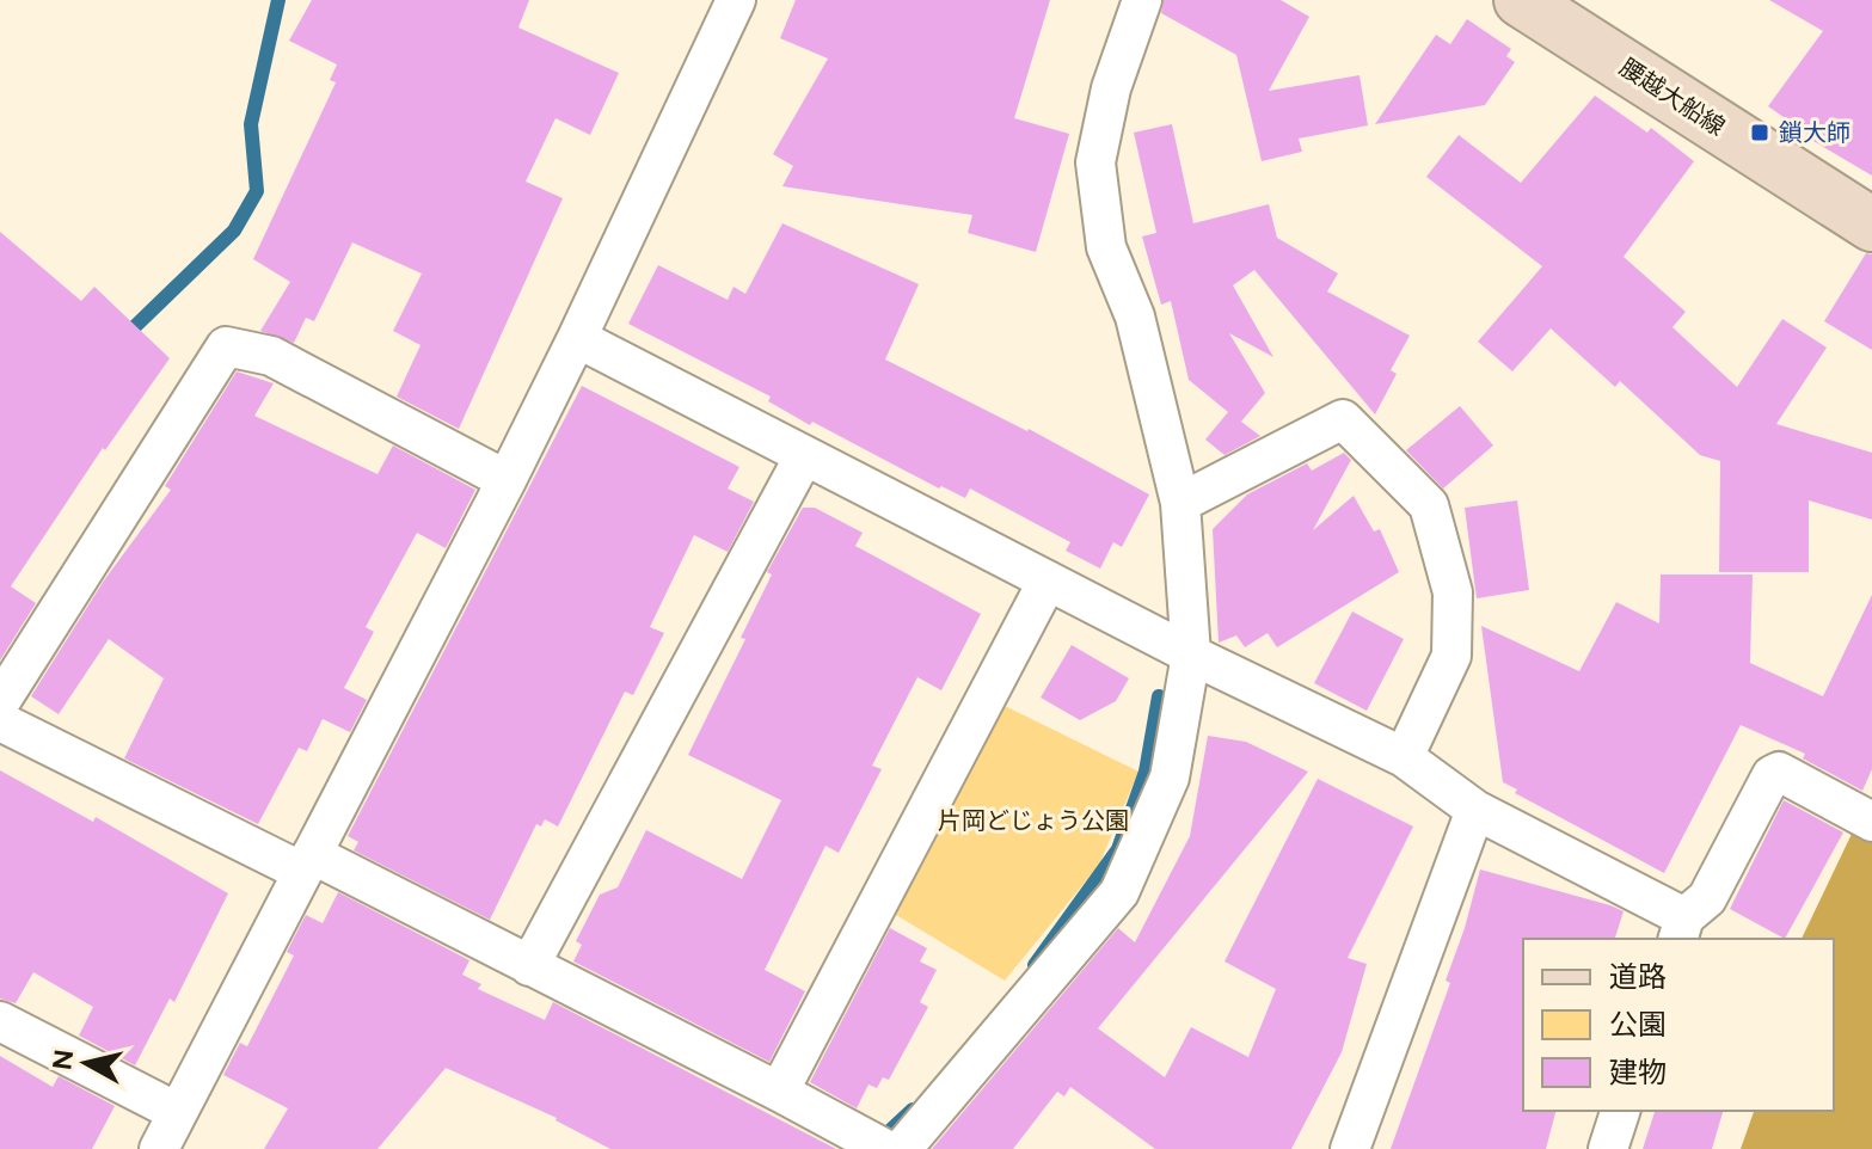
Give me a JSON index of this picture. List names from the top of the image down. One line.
{"streets":{"main road":["腰越大船線"]},"parks":["片岡どじょう公園"],"places":{"transit":["鎖大師"]},"legend":["道路","公園","建物"],"north":"left"}
